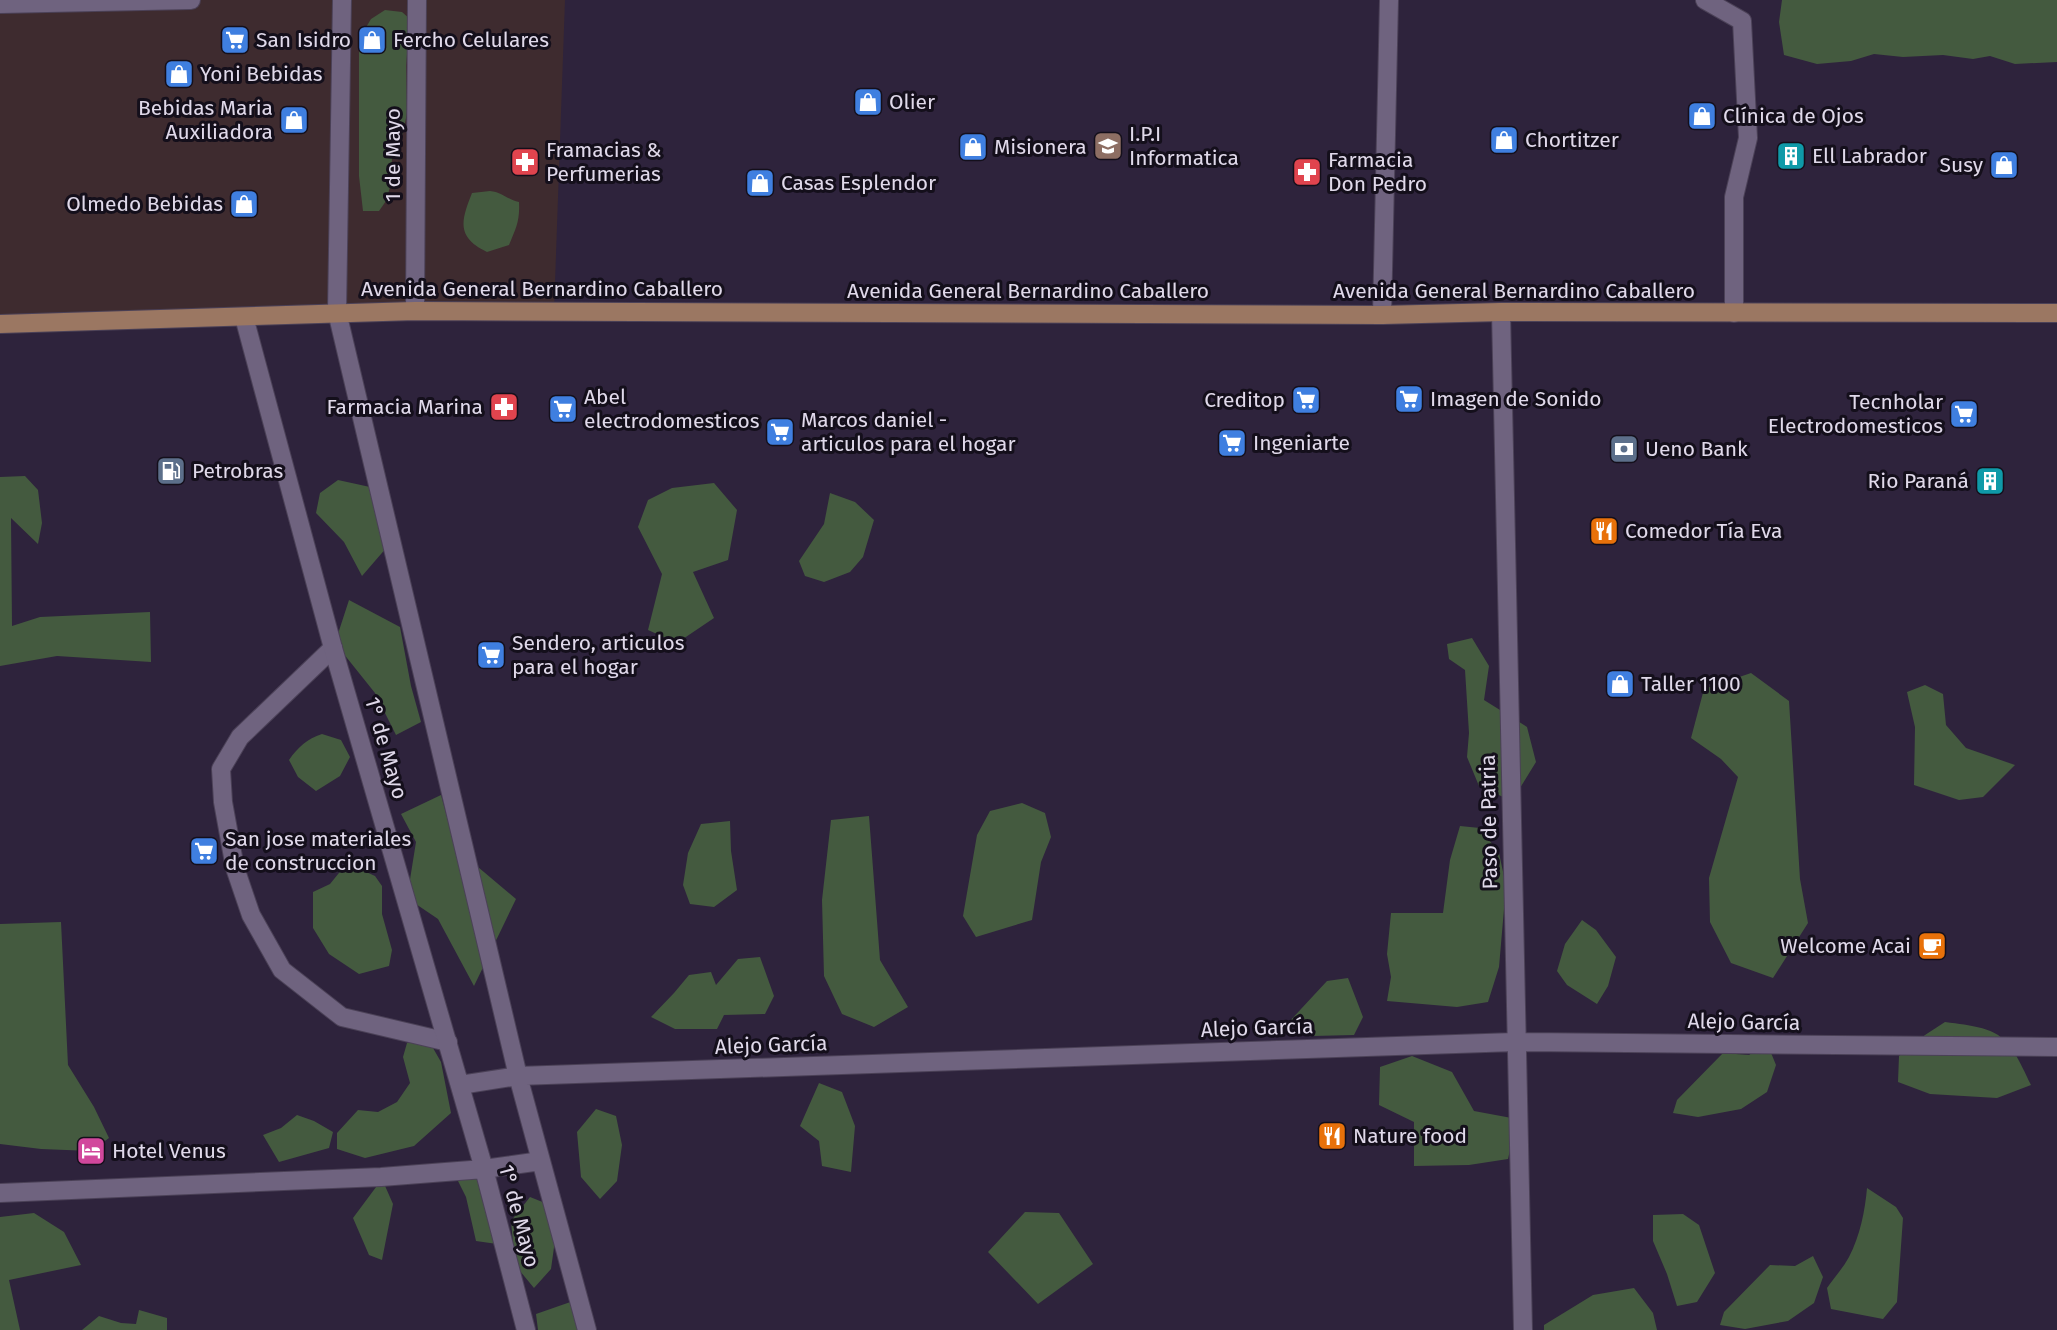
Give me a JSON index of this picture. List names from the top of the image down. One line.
{"streets":{"main road":["Avenida General Bernardino Caballero"],"street":["1 de Mayo","1° de Mayo","Paso de Patria","Alejo García"]},"crossings":[["1 de Mayo","Avenida General Bernardino Caballero"],["Avenida General Bernardino Caballero","1° de Mayo"],["Avenida General Bernardino Caballero","Paso de Patria"],["1° de Mayo","Alejo García"],["Paso de Patria","Alejo García"]],"places":{"supermarket":["San Isidro","Imagen de Sonido","Creditop","Abel electrodomesticos","Tecnholar Electrodomesticos","Marcos daniel - articulos para el hogar","Ingeniarte","Sendero, articulos para el hogar","San jose materiales de construccion"],"shop":["Fercho Celulares","Yoni Bebidas","Olier","Clínica de Ojos","Bebidas Maria Auxiliadora","Chortitzer","Misionera","Susy","Casas Esplendor","Olmedo Bebidas","Taller 1100"],"school or university":["I.P.I Informatica"],"building":["Ell Labrador","Rio Paraná"],"pharmacy":["Framacias & Perfumerias","Farmacia Don Pedro","Farmacia Marina"],"bank":["Ueno Bank"],"fuel station":["Petrobras"],"restaurant":["Comedor Tía Eva","Nature food"],"cafe":["Welcome Acai"],"hotel":["Hotel Venus"]}}
